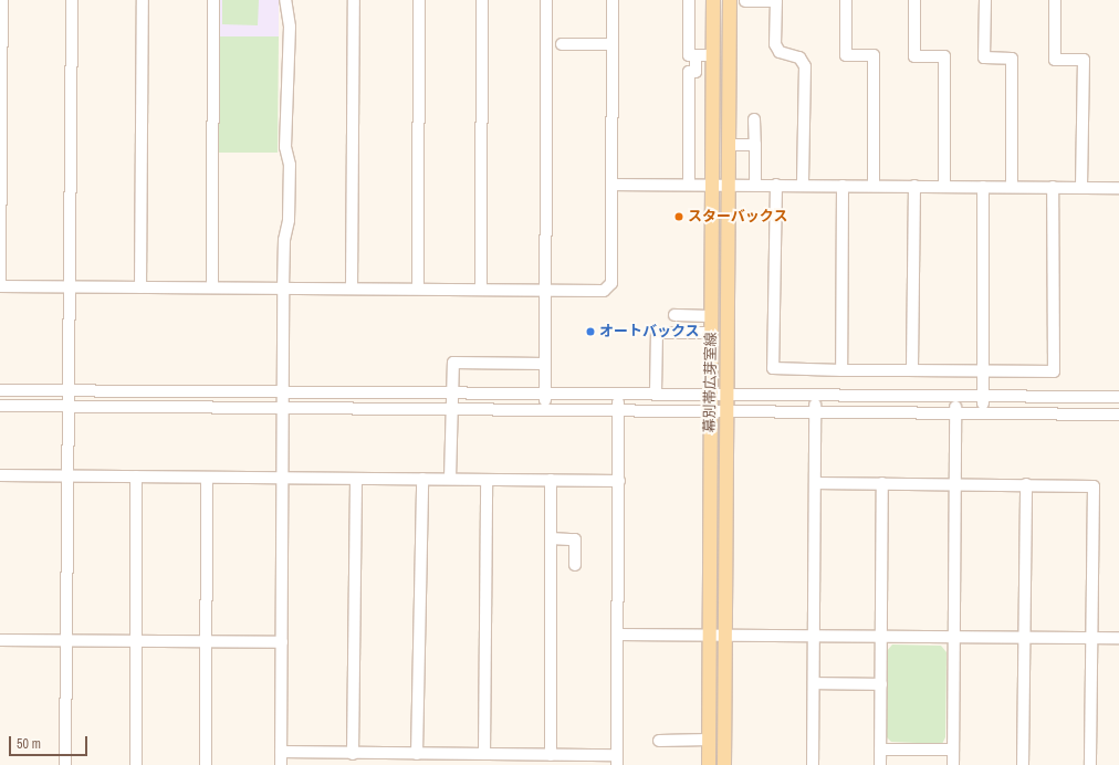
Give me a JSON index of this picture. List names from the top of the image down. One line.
{"streets":{"main road":["幕別帯広芽室線"]},"places":["スターバックス","オートバックス"],"scale_bar":"50 m"}
